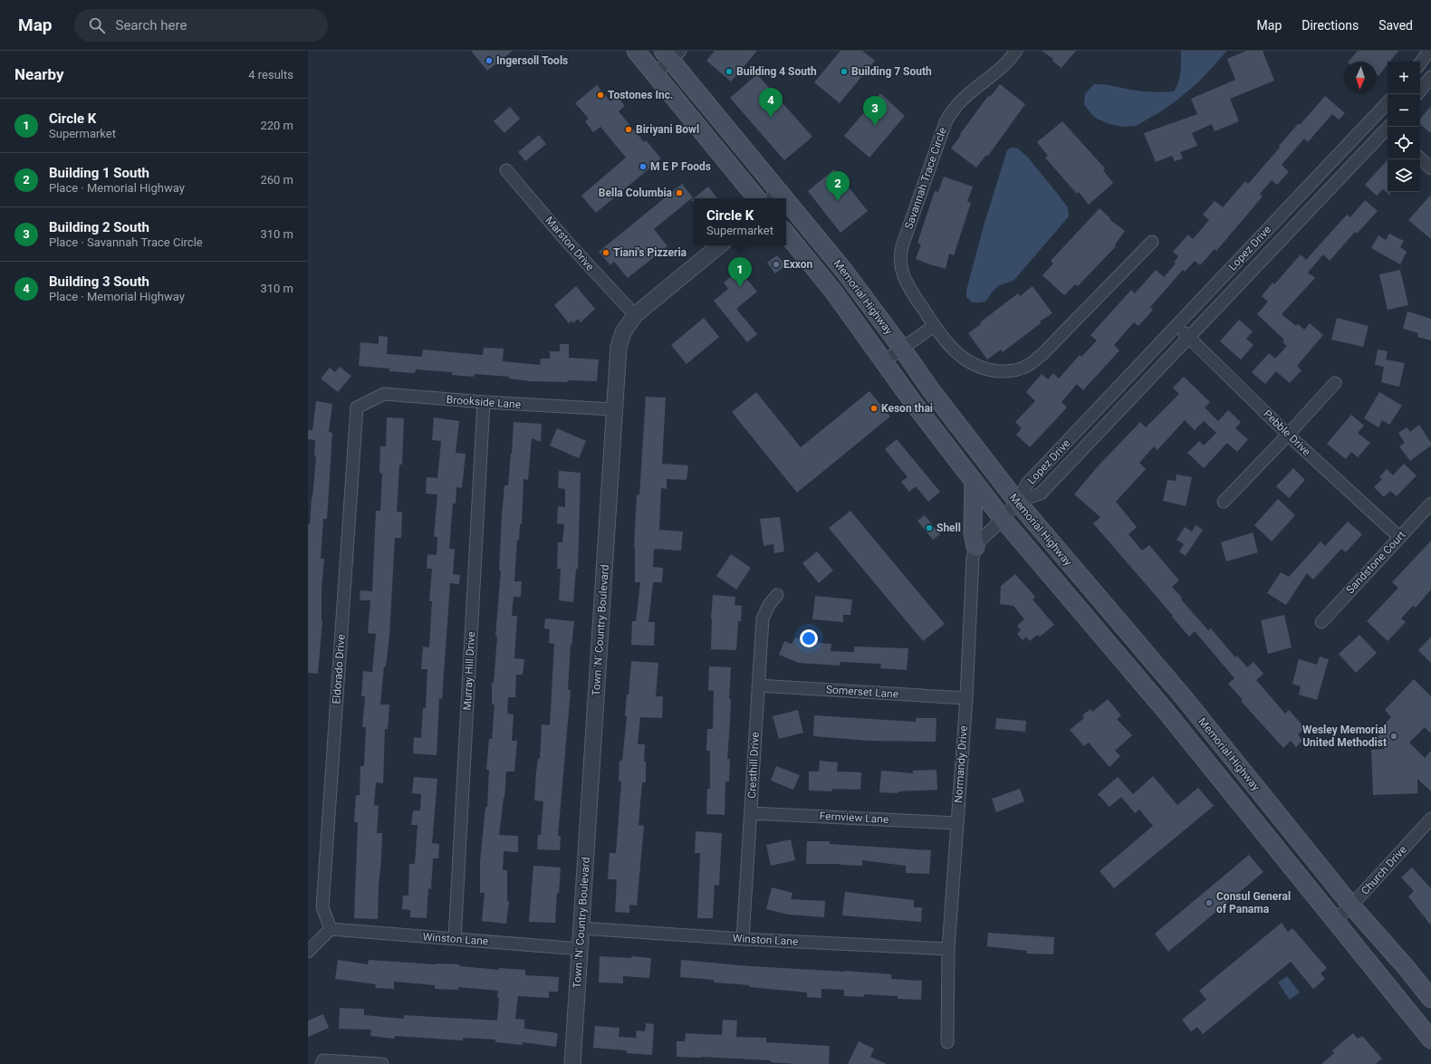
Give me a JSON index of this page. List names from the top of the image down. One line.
{"streets":{"main road":["Memorial Highway"],"street":["Savannah Trace Circle","Marston Drive","Lopez Drive","Brookside Lane","Pebble Drive","Sandstone Court","Town 'N' Country Boulevard","Eldorado Drive","Murray Hill Drive","Somerset Lane","Normandy Drive","Cresthill Drive","Fernview Lane","Church Drive","Winston Lane"]},"crossings":[["Marston Drive","Town 'N' Country Boulevard"],["Lopez Drive","Memorial Highway"],["Lopez Drive","Pebble Drive"],["Memorial Highway","Church Drive"],["Brookside Lane","Town 'N' Country Boulevard"],["Brookside Lane","Eldorado Drive"],["Brookside Lane","Murray Hill Drive"],["Pebble Drive","Sandstone Court"],["Town 'N' Country Boulevard","Winston Lane"],["Eldorado Drive","Winston Lane"],["Murray Hill Drive","Winston Lane"],["Somerset Lane","Normandy Drive"],["Somerset Lane","Cresthill Drive"],["Normandy Drive","Fernview Lane"],["Normandy Drive","Winston Lane"],["Cresthill Drive","Fernview Lane"],["Cresthill Drive","Winston Lane"]],"places":["Ingersoll Tools","Building 4 South","Building 7 South","Tostones Inc.","Biriyani Bowl","M E P Foods","Bella Columbia","Tiani's Pizzeria","Exxon","Keson thai","Shell","Wesley Memorial United Methodist","Consul General of Panama"],"north":"bottom","page":{"header":"Map","search":"Search here","nav":["Map","Directions","Saved"],"heading":["Nearby","4 results"],"map_buttons":["+","−"],"pins":["4","3","2","1"],"list":[{"mark":"1","name":"Circle K","note":"Supermarket","value":"220 m"},{"mark":"2","name":"Building 1 South","note":"Place · Memorial Highway","value":"260 m"},{"mark":"3","name":"Building 2 South","note":"Place · Savannah Trace Circle","value":"310 m"},{"mark":"4","name":"Building 3 South","note":"Place · Memorial Highway","value":"310 m"}],"popup":["Circle K","Supermarket"]}}
